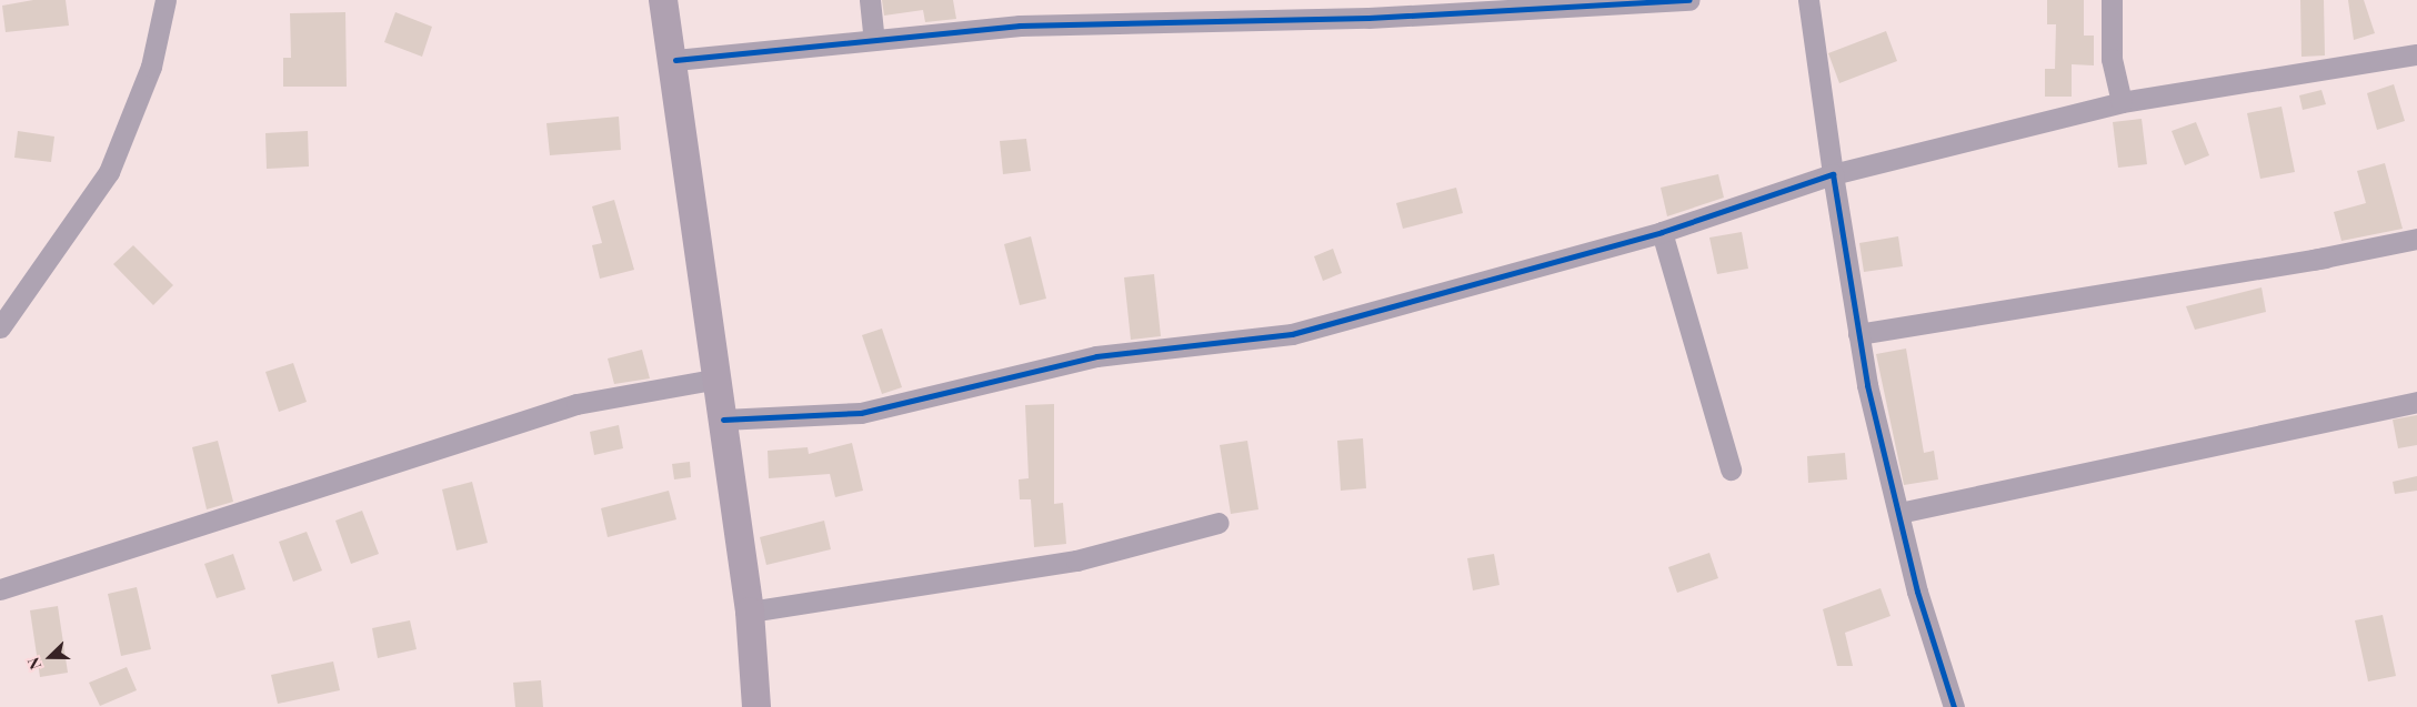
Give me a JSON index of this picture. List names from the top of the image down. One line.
{"north":"left"}
